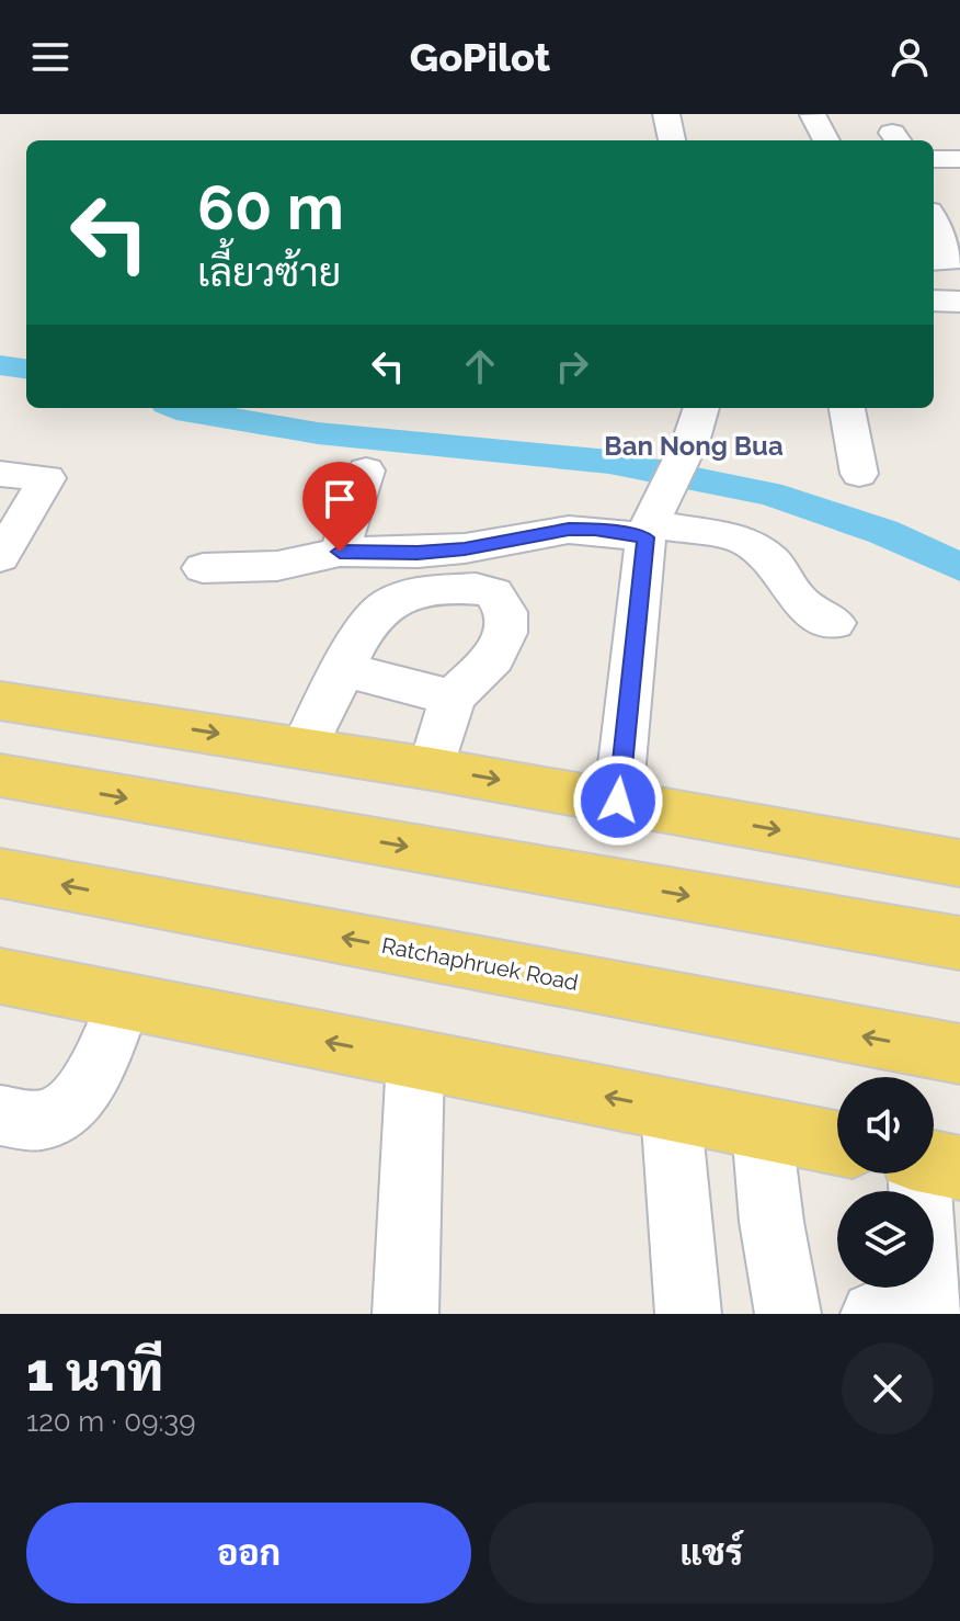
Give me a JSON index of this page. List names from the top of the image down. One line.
{"streets":{"main road":["Ratchaphruek Road"]},"districts":["Ban Nong Bua"],"page":{"header":"GoPilot","turn":["60 m","เลี้ยวซ้าย"],"heading":["1 นาที","120 m · 09:39"],"buttons":["ออก","แชร์"]}}
